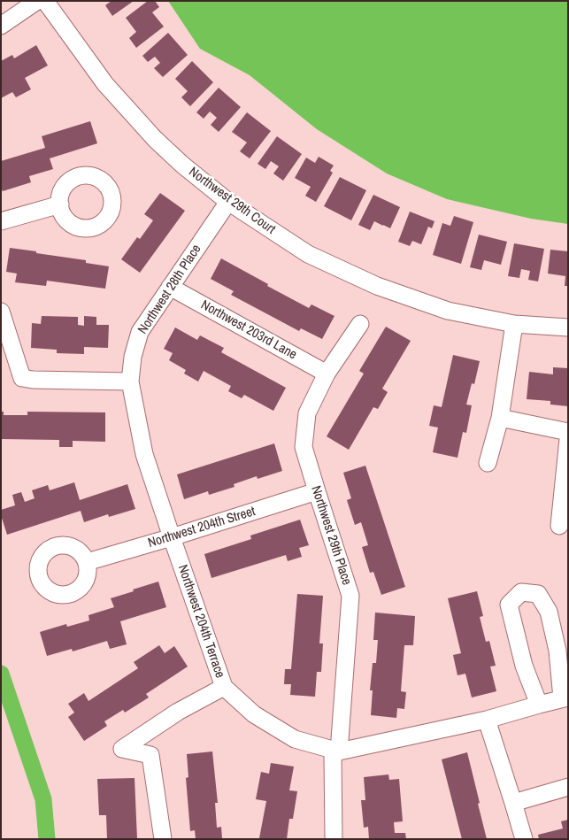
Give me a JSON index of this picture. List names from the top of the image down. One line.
{"streets":{"street":["Northwest 29th Court","Northwest 28th Place","Northwest 203rd Lane","Northwest 204th Street","Northwest 29th Place","Northwest 204th Terrace"]},"crossings":[["Northwest 29th Court","Northwest 28th Place"],["Northwest 28th Place","Northwest 203rd Lane"],["Northwest 28th Place","Northwest 204th Street"],["Northwest 28th Place","Northwest 204th Terrace"],["Northwest 203rd Lane","Northwest 29th Place"],["Northwest 204th Street","Northwest 29th Place"],["Northwest 204th Street","Northwest 204th Terrace"],["Northwest 29th Place","Northwest 204th Terrace"]]}
